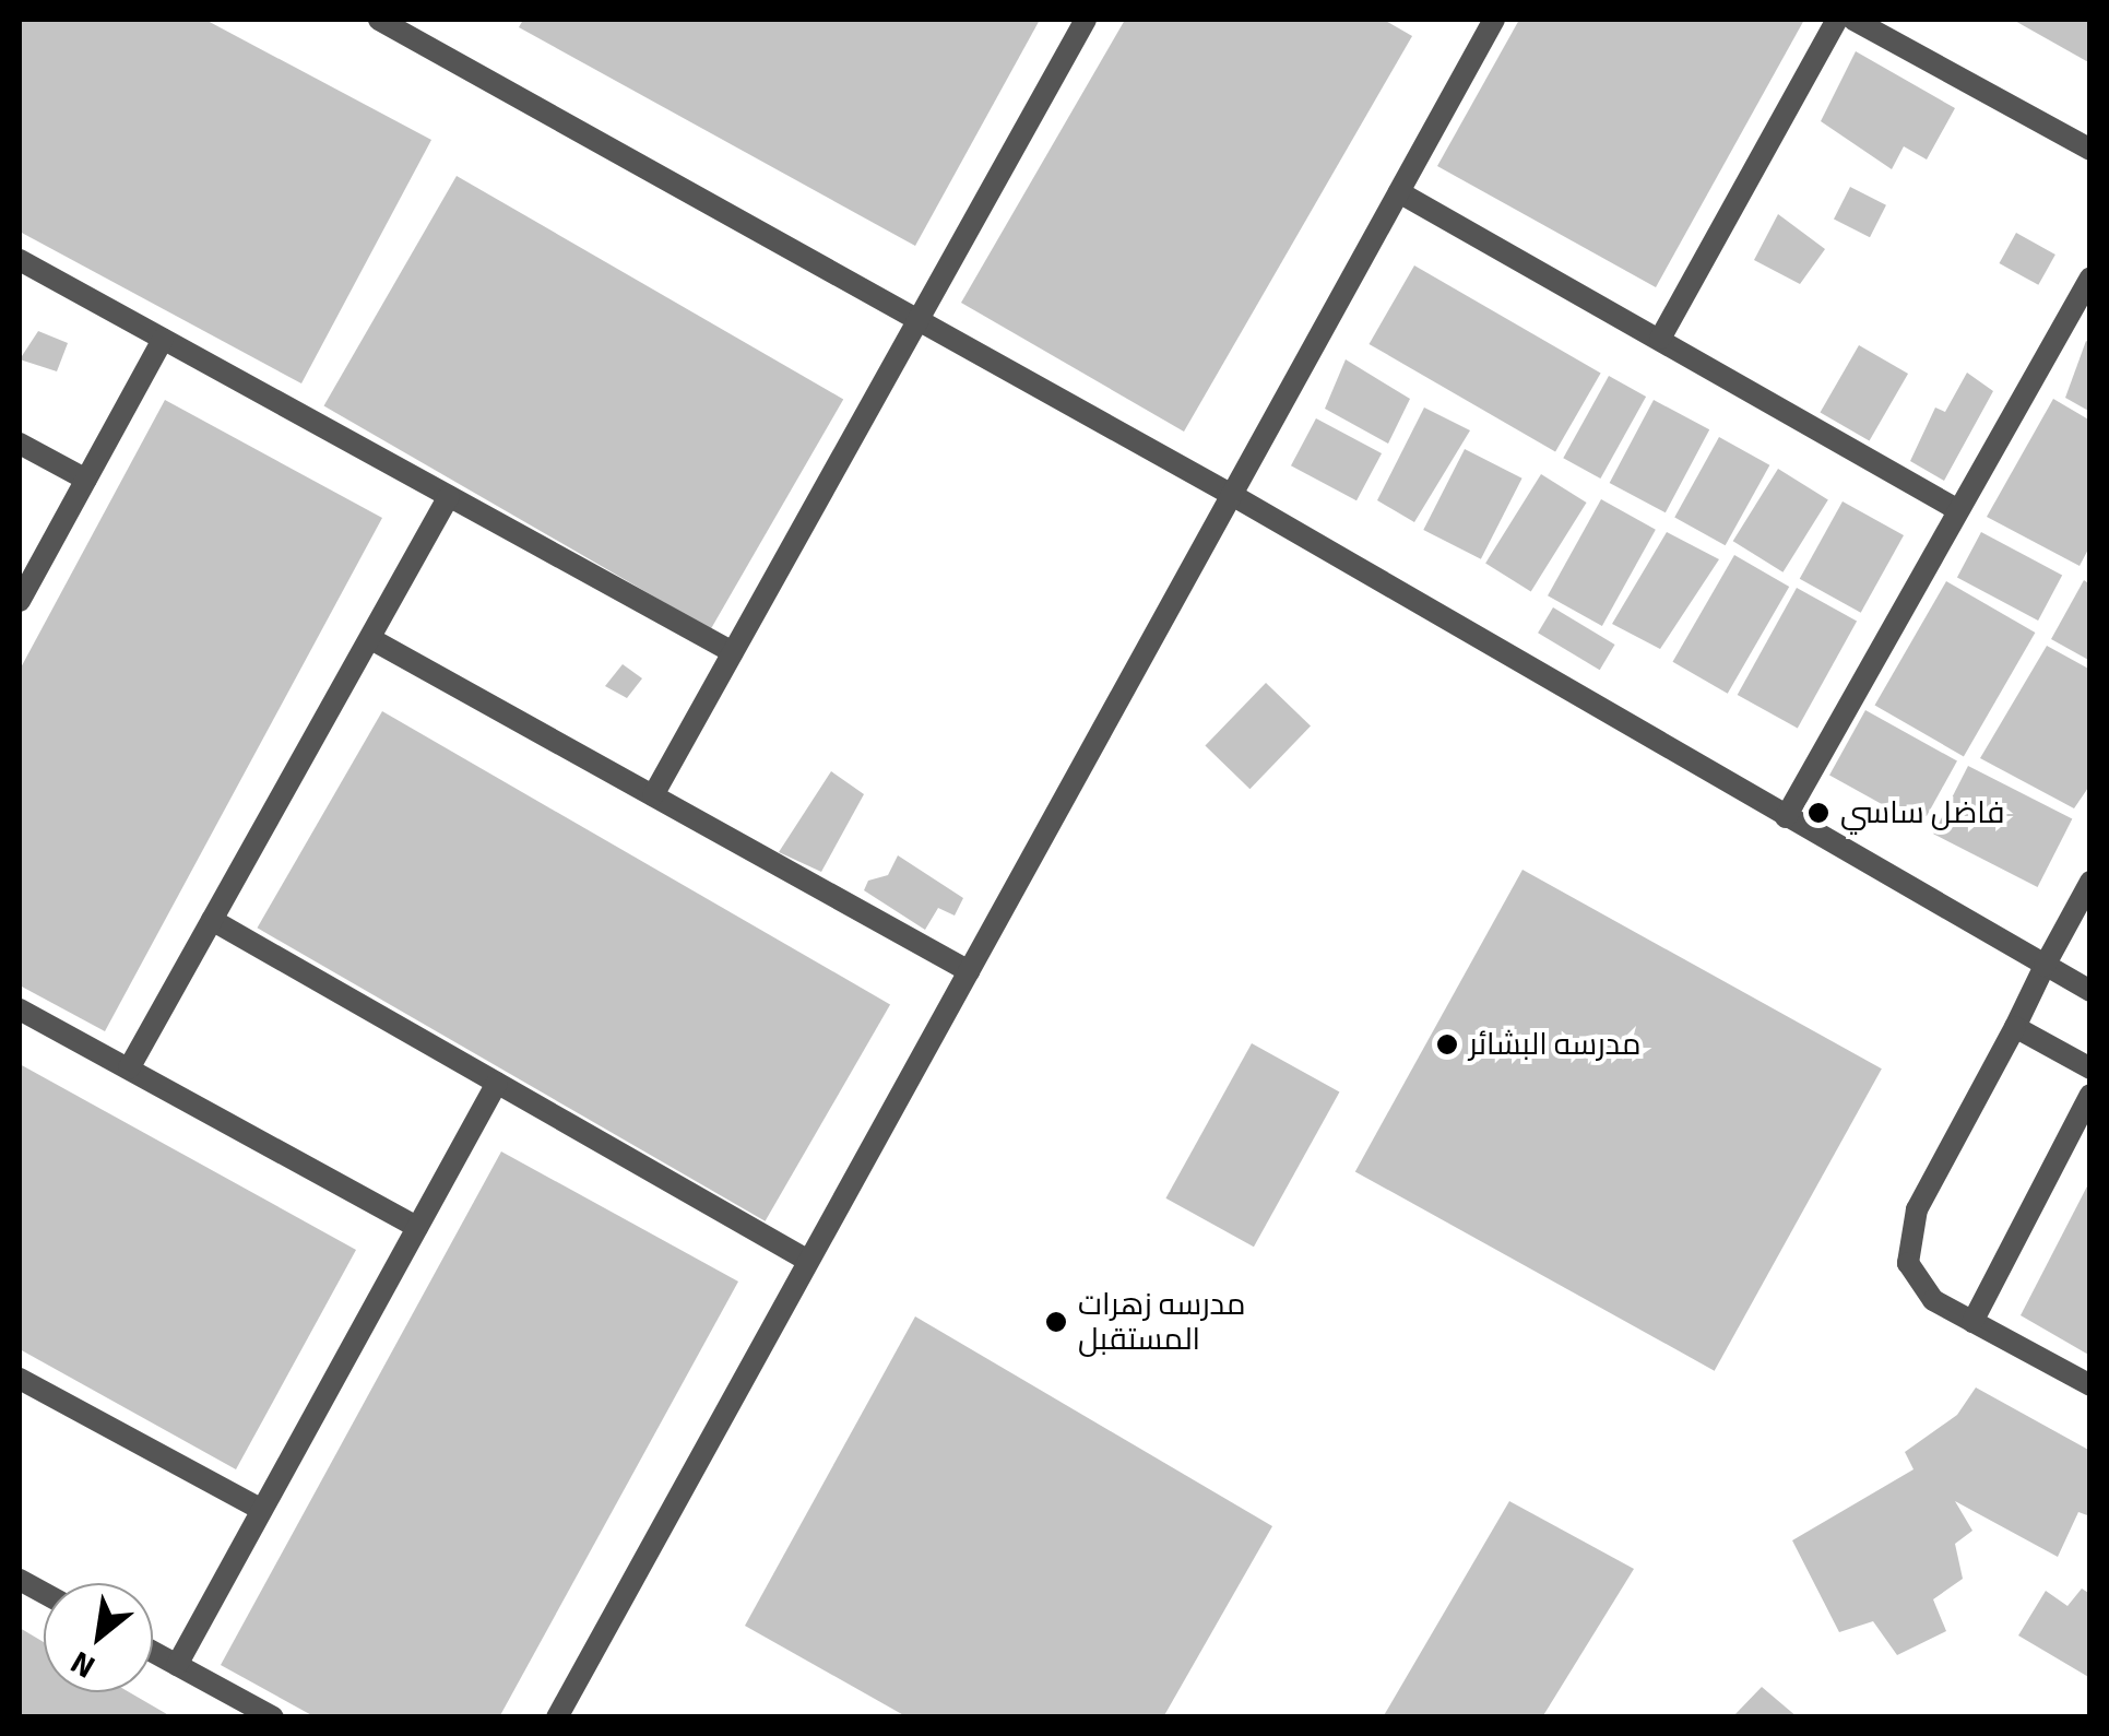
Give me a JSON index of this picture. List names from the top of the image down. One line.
{"places":["فاضل ساسي","مدرسه البشائر","مدرسه زهرات المستقبل"],"north":"bottom left"}
